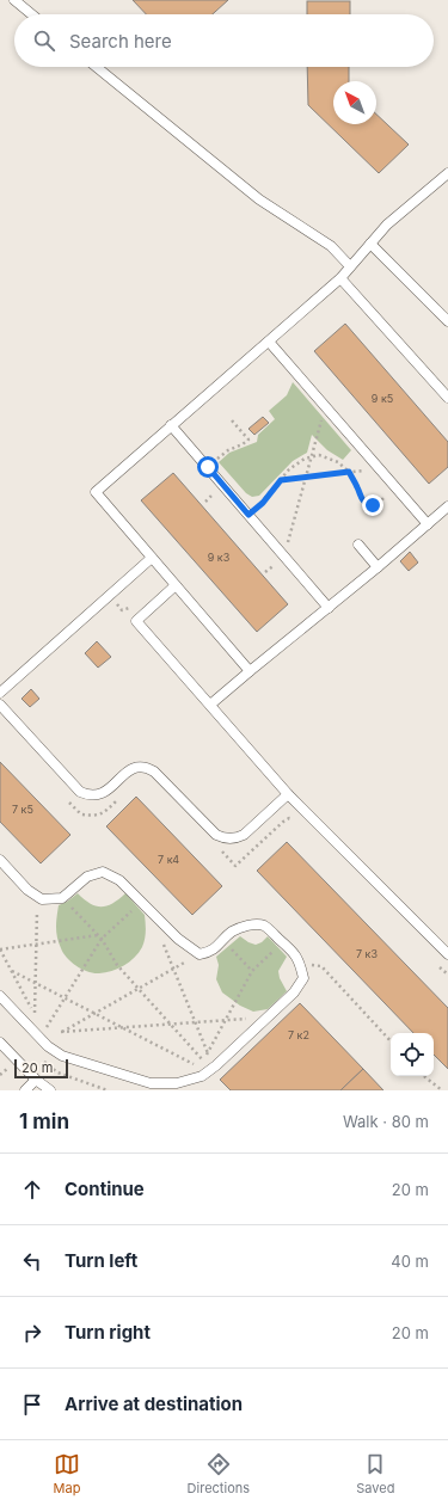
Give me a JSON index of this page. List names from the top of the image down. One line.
{"house_numbers":["9 к5","9 к3","7 к5","7 к4","7 к3","7 к2"],"scale_bar":"20 m","north":"top left","page":{"search":"Search here","scale":"20 m","heading":["1 min","Walk · 80 m"],"list":[["Continue","20 m"],["Turn left","40 m"],["Turn right","20 m"],"Arrive at destination"],"nav":["Map","Directions","Saved"]}}
